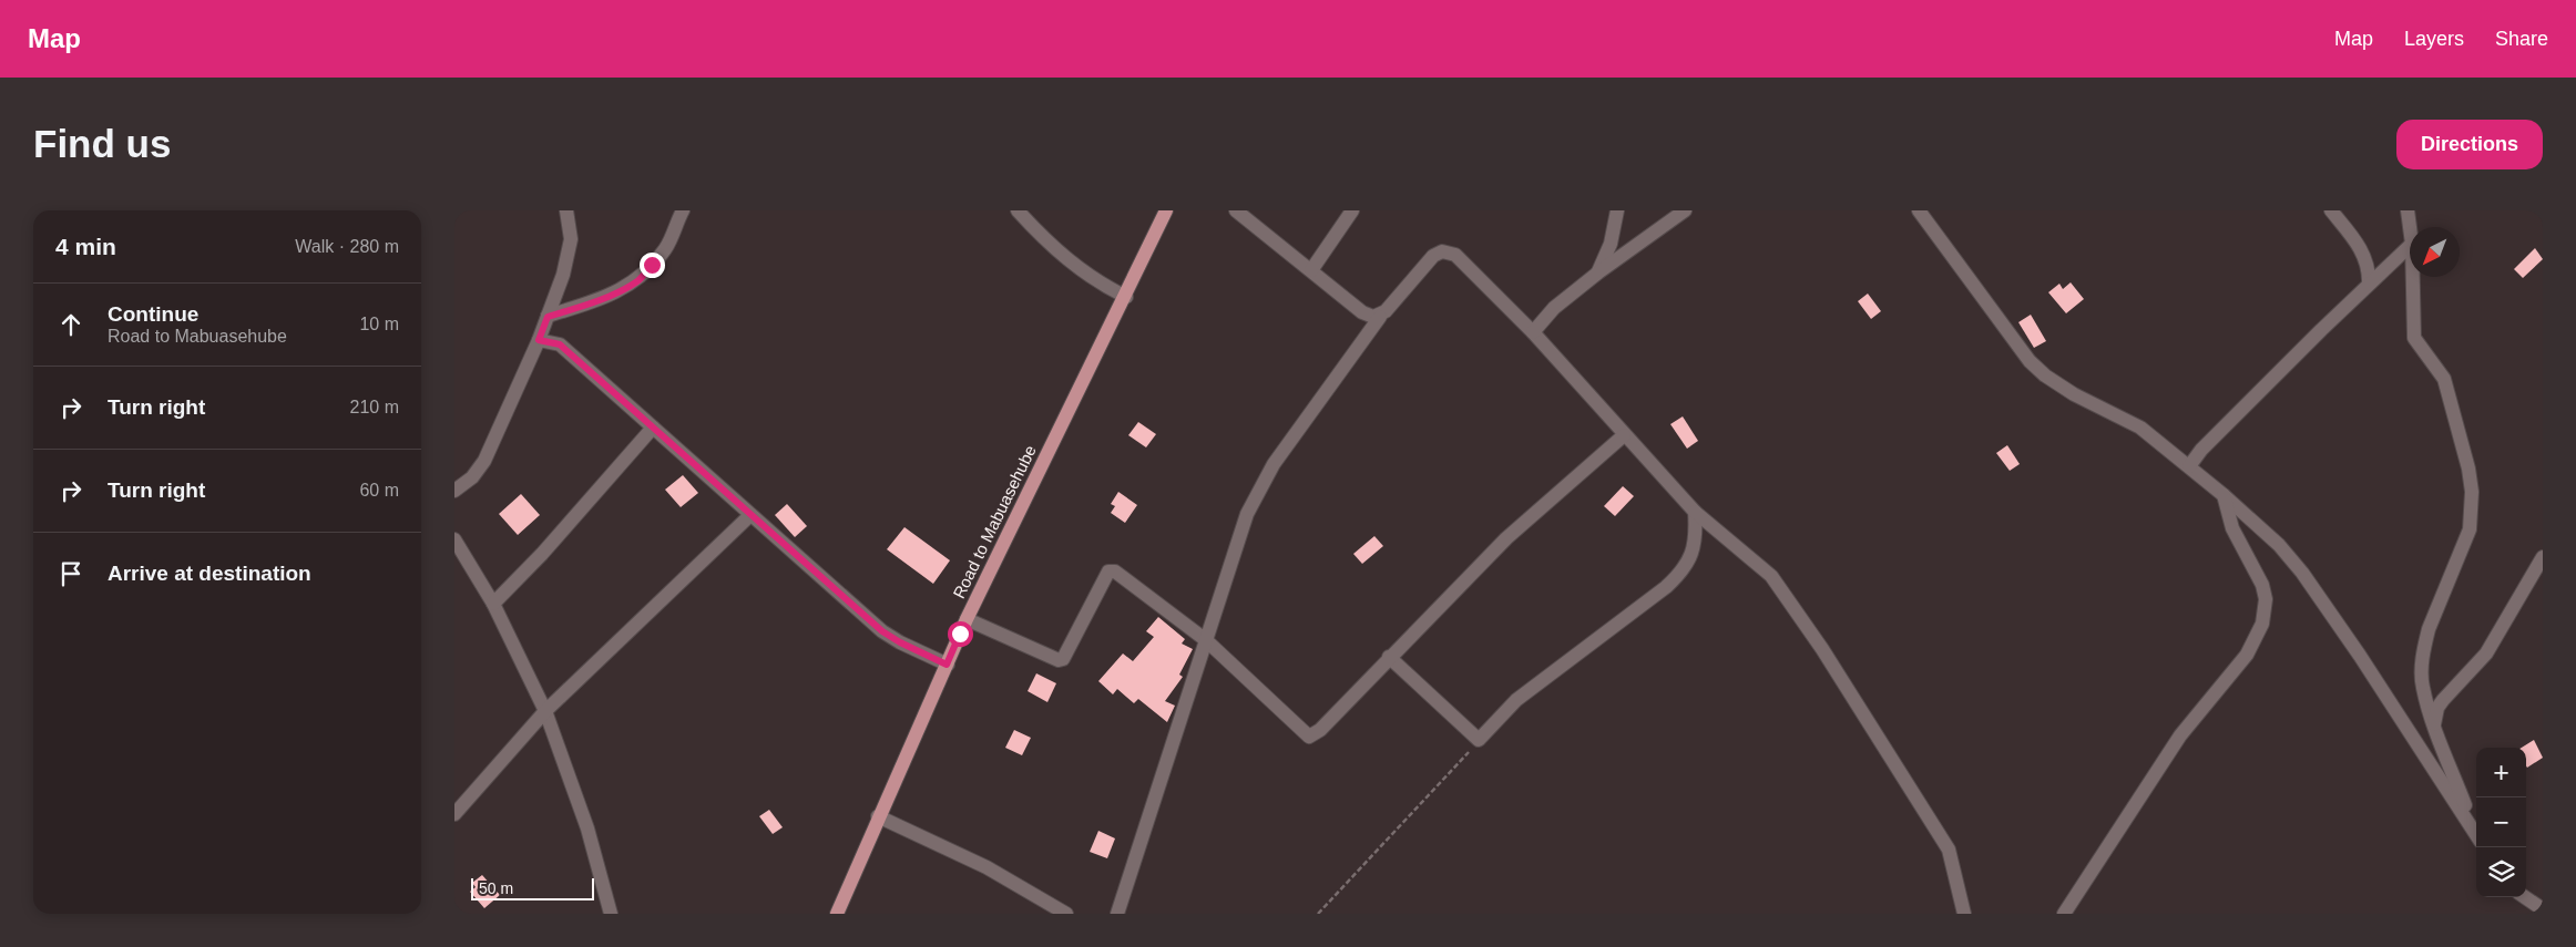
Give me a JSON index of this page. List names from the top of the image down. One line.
{"streets":{"main road":["Road to Mabuasehube"]},"scale_bar":"50 m","north":"bottom left","page":{"header":"Map","nav":["Map","Layers","Share"],"buttons":"Directions","title":"Find us","heading":["4 min","Walk · 280 m"],"list":[["Continue","Road to Mabuasehube","10 m"],["Turn right","210 m"],["Turn right","60 m"],"Arrive at destination"],"map_buttons":["+","−"],"scale":"50 m"}}
